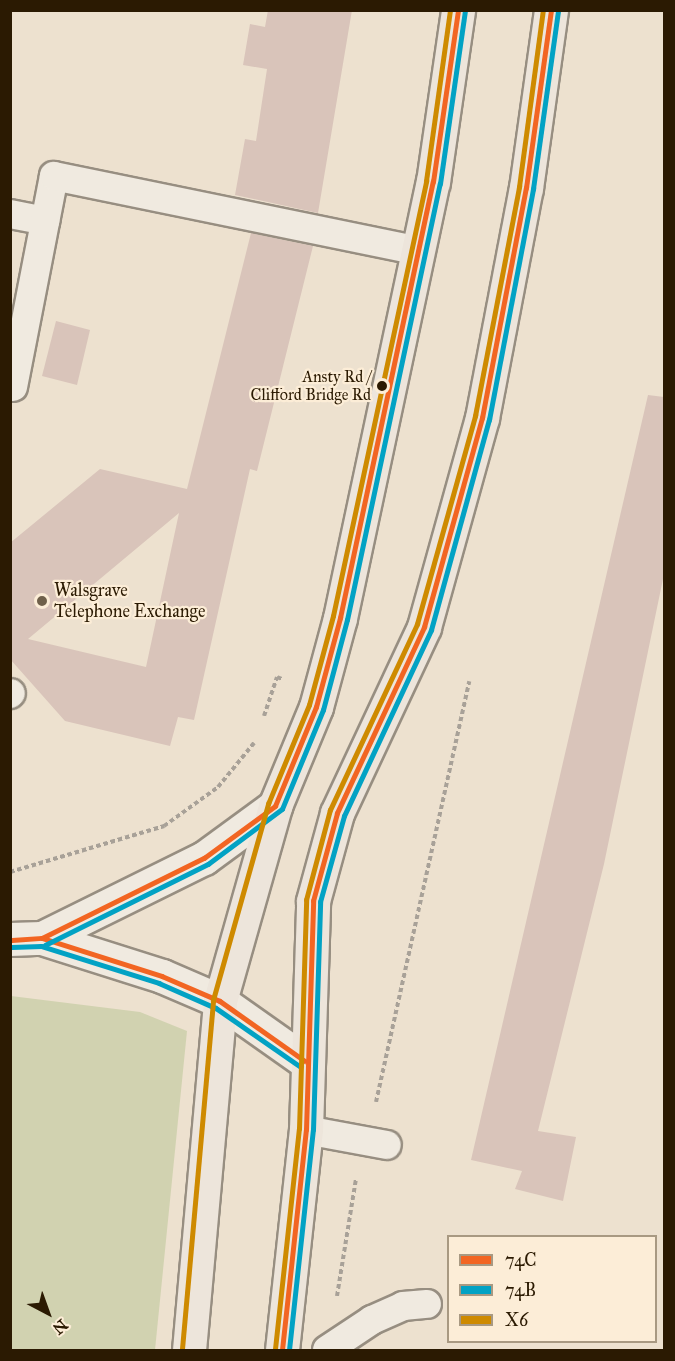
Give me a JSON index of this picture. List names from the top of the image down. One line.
{"places":["Ansty Rd / Clifford Bridge Rd","Walsgrave Telephone Exchange"],"lines":["transit line 74C","transit line X6","transit line 74B"],"legend":["74C","74B","X6"],"north":"bottom right"}
